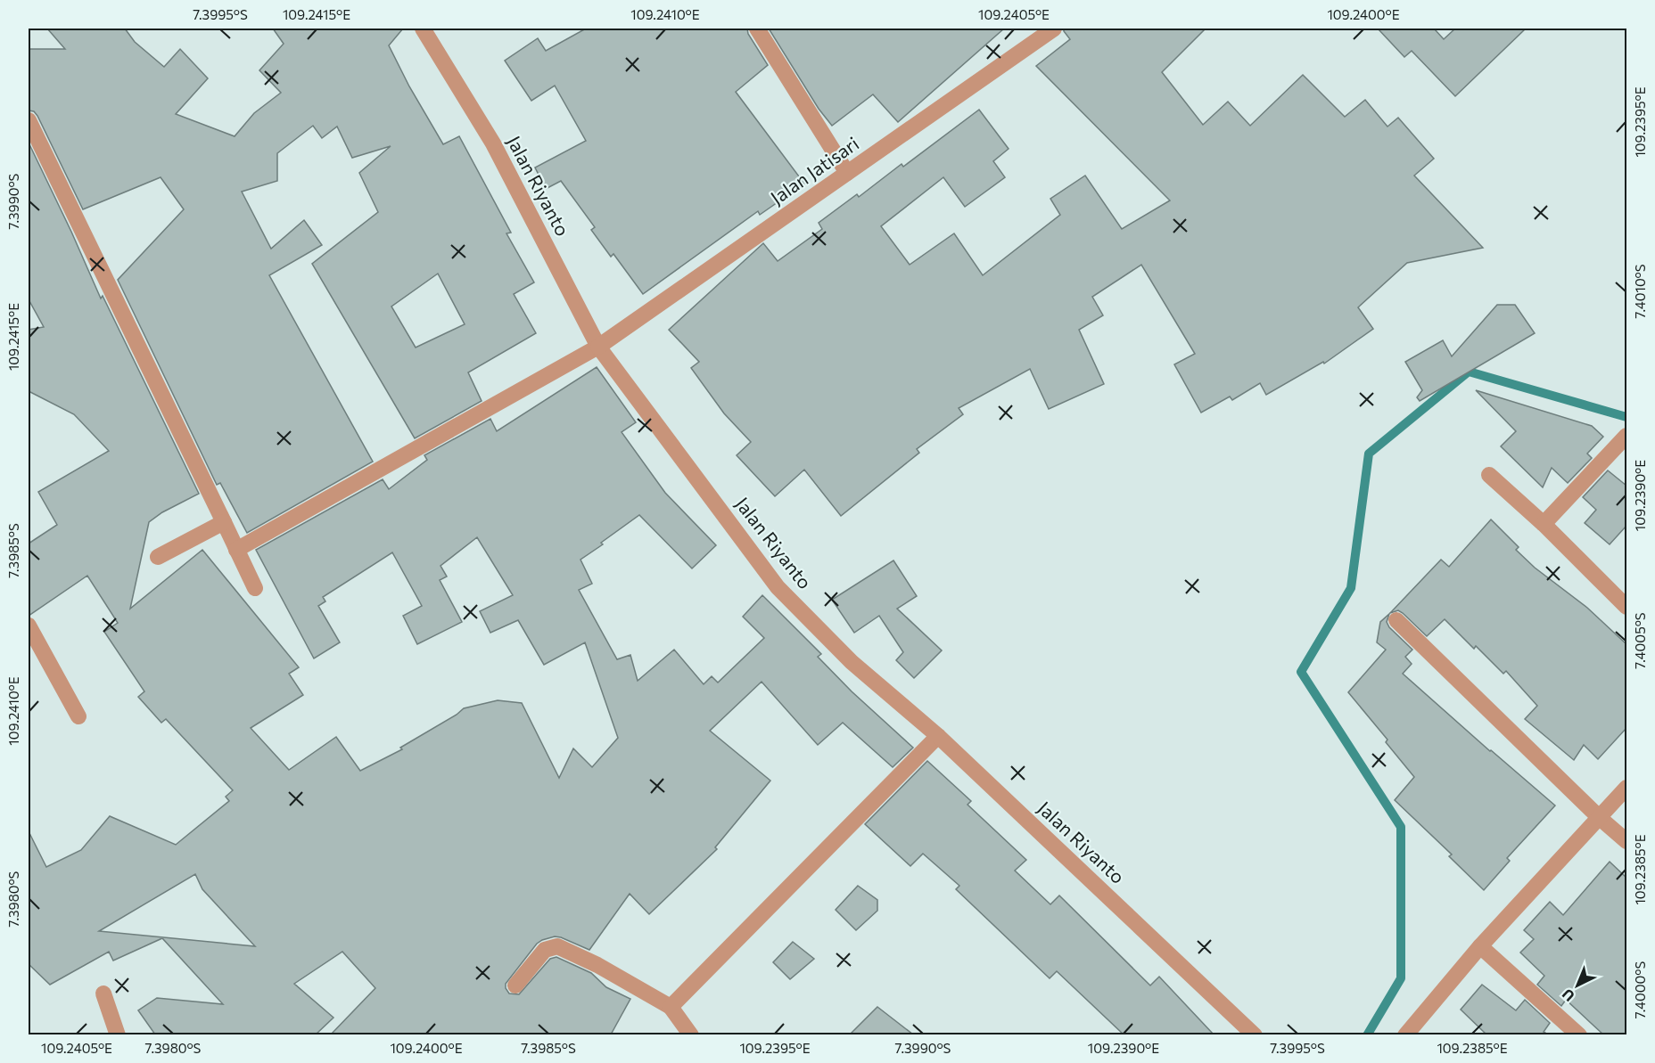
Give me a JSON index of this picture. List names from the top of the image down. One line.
{"streets":{"street":["Jalan Jatisari","Jalan Riyanto"]},"crossings":[["Jalan Jatisari","Jalan Riyanto"]],"north":"bottom left","coordinates":["7.3995°S","109.2415°E","109.2410°E","109.2405°E","109.2400°E","109.2395°E","7.3990°S","7.4010°S","109.2390°E","7.3985°S","7.4005°S","109.2385°E","7.3980°S","7.4000°S"]}
